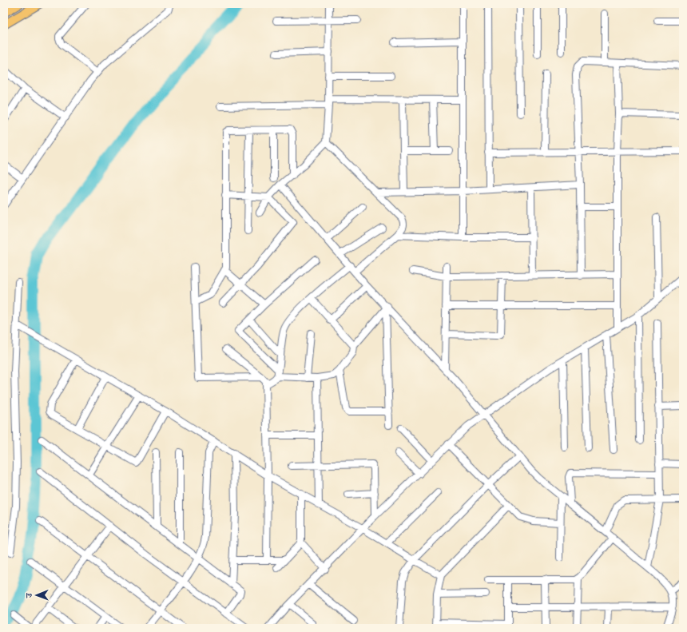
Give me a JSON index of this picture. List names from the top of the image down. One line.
{"north":"left"}
